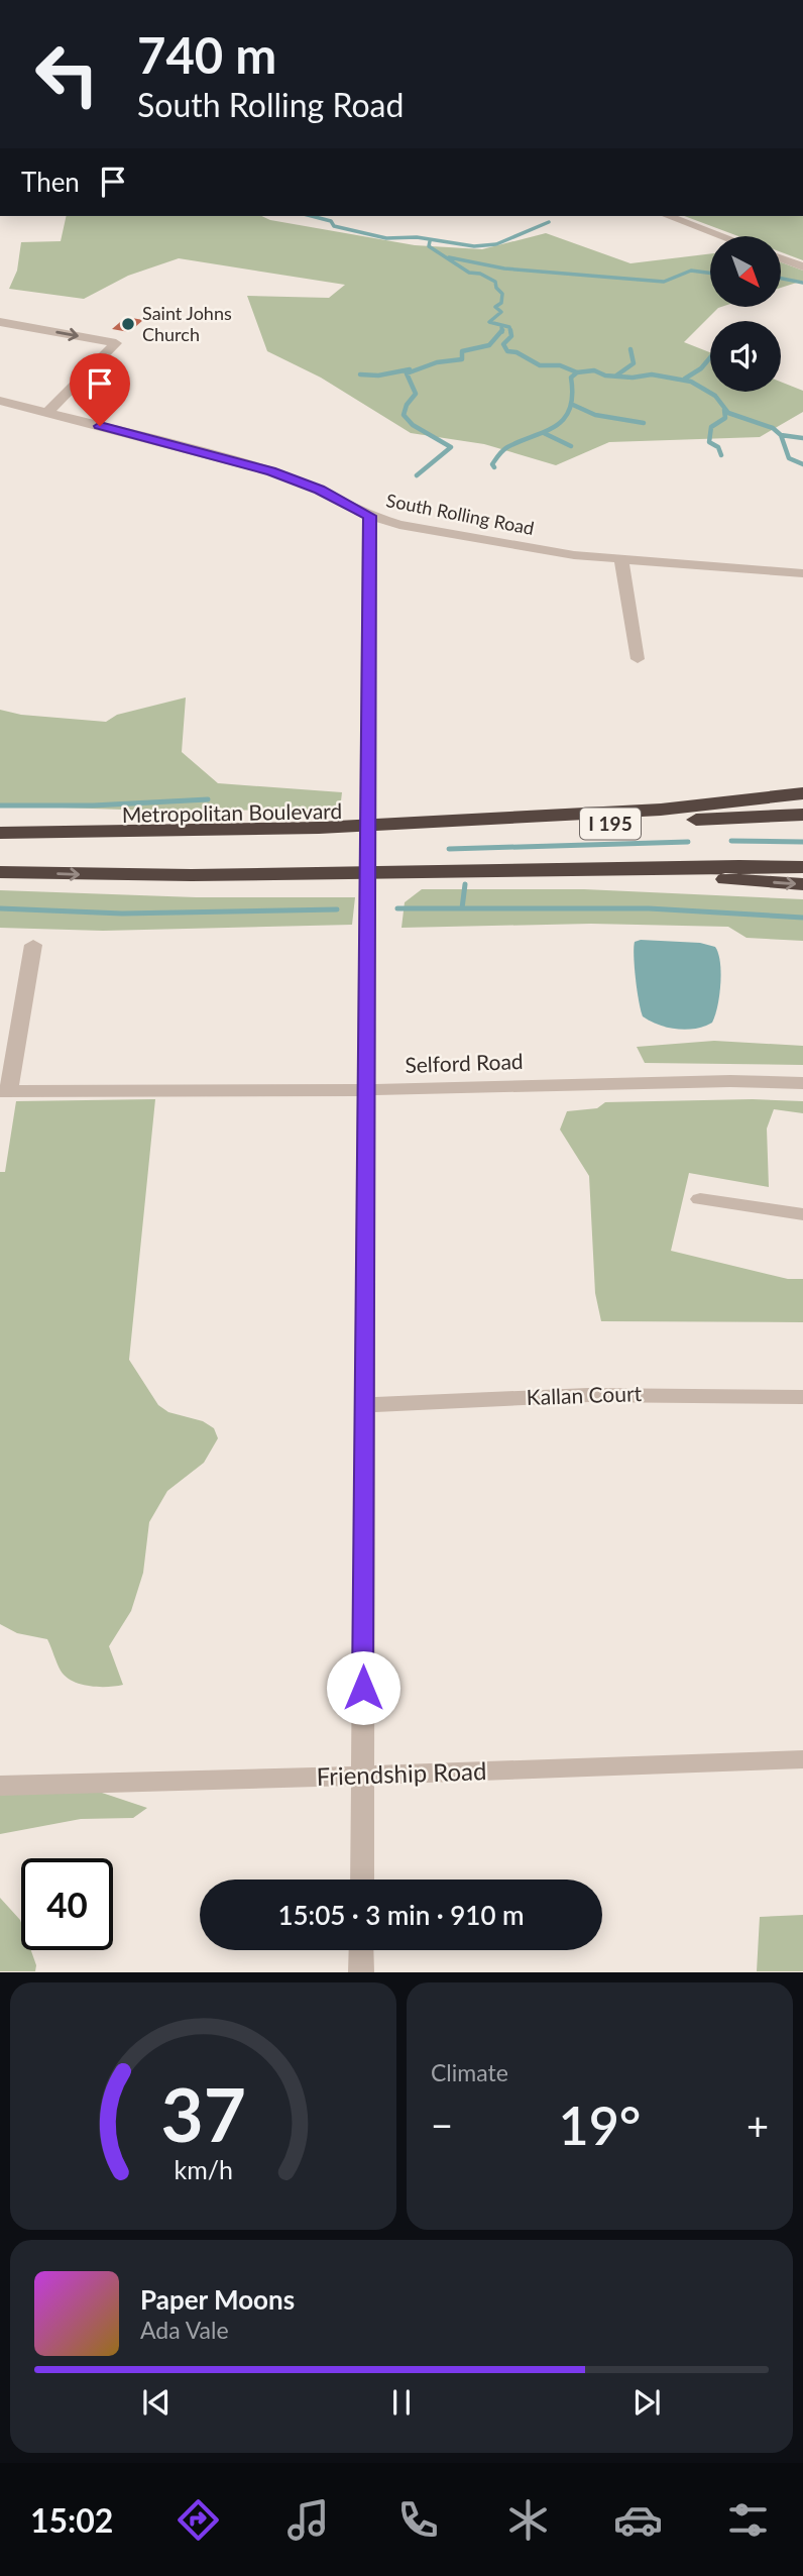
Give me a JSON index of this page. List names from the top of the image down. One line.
{"streets":{"highway":["Metropolitan Boulevard","I 195"],"street":["South Rolling Road","Selford Road","Kallan Court","Friendship Road"]},"places":["Saint Johns Church"],"north":"bottom right","page":{"turn":["740 m","South Rolling Road"],"then":"Then","limit":"40","trip":"15:05 · 3 min · 910 m","tile":"Climate","heat":["−","19°","+"],"song":["Paper Moons","Ada Vale"],"tabs":"15:02","gauge":["37","km/h"]}}
